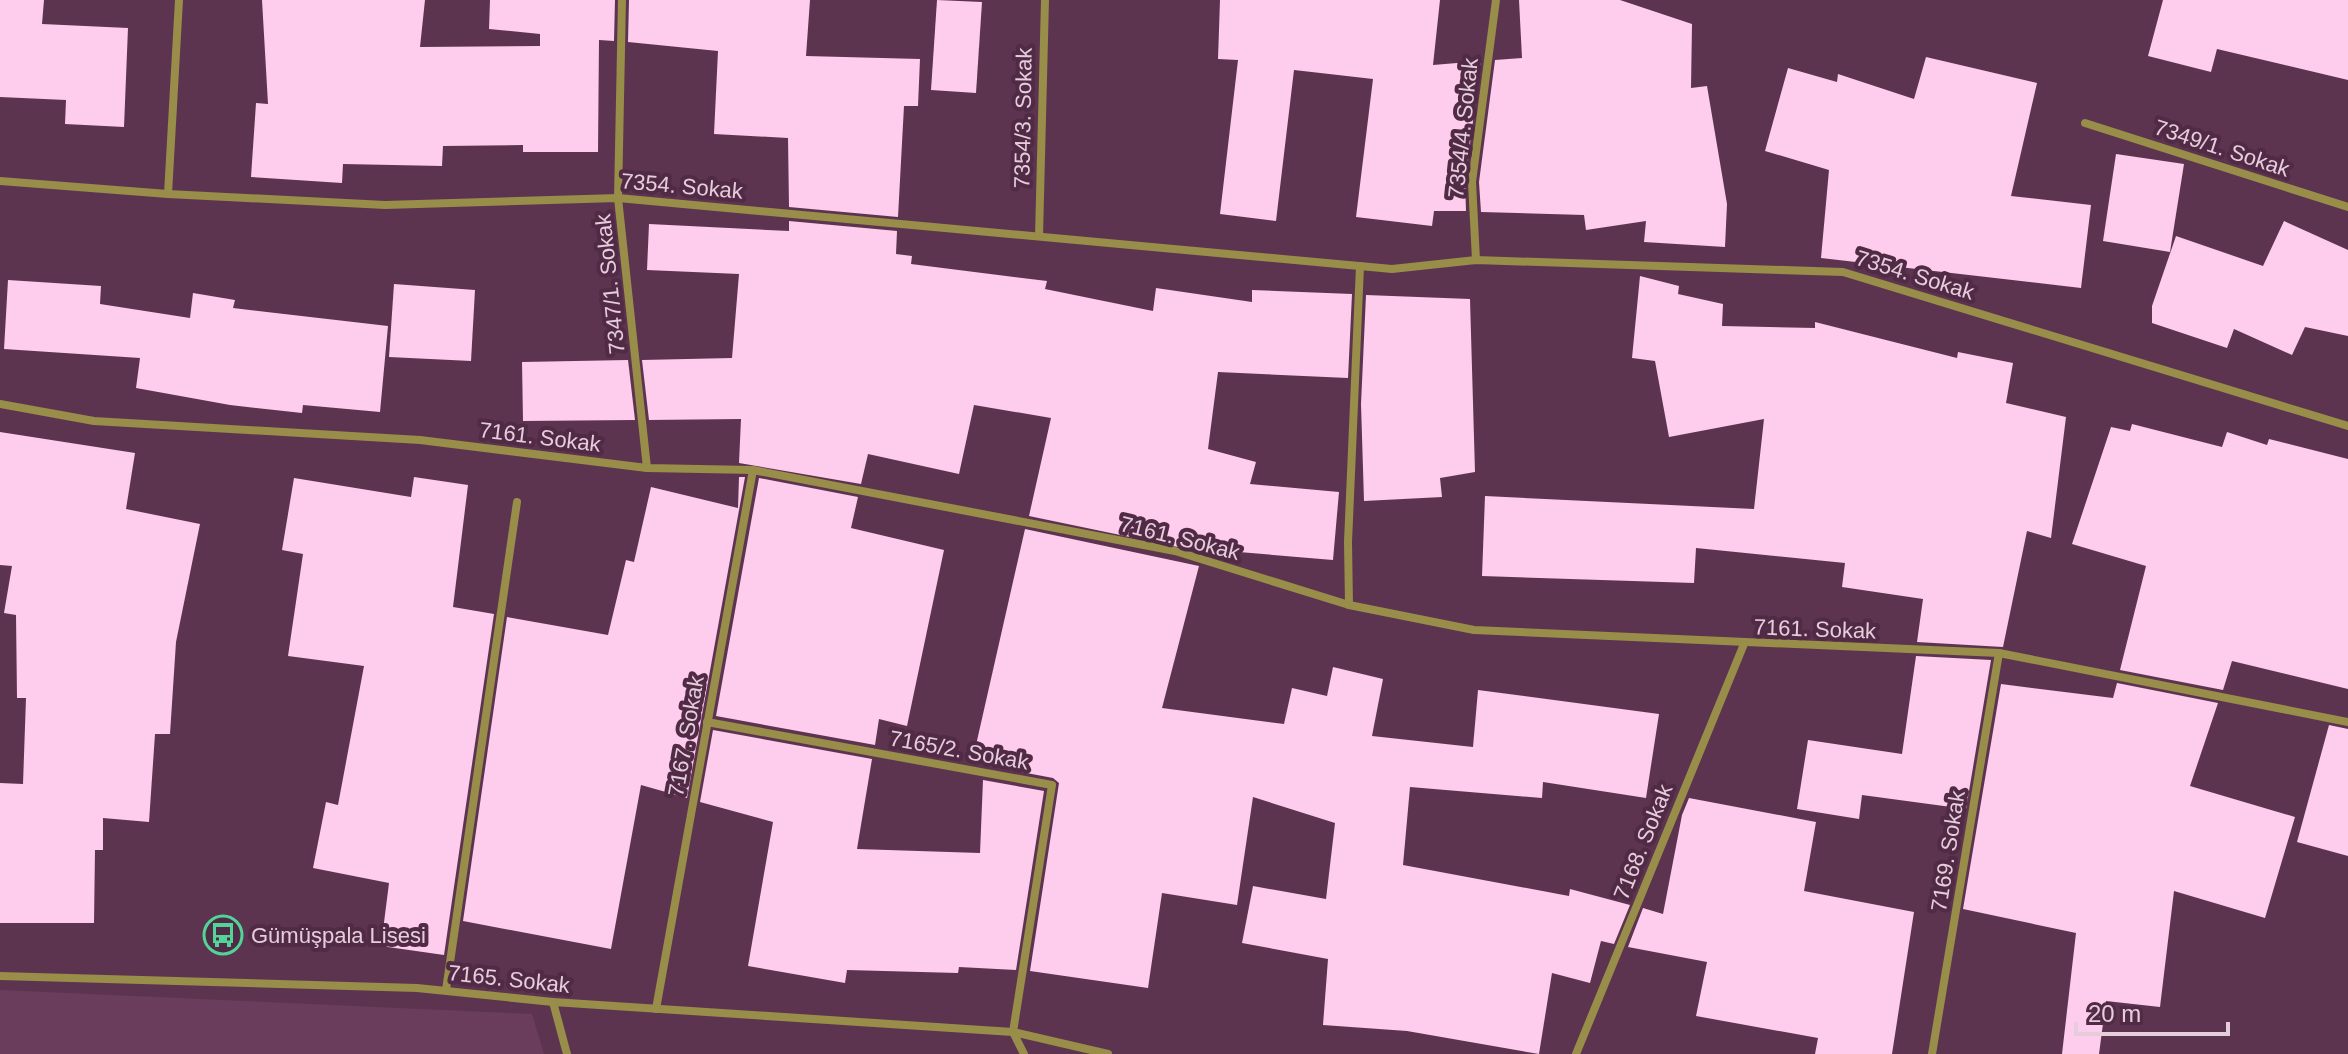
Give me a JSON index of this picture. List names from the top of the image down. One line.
{"streets":{"street":["7354/3. Sokak","7354/4. Sokak","7349/1. Sokak","7354. Sokak","7347/1. Sokak","7161. Sokak","7167. Sokak","7165/2. Sokak","7168. Sokak","7169. Sokak","7165. Sokak"]},"crossings":[["7354/3. Sokak","7354. Sokak"],["7354/4. Sokak","7354. Sokak"],["7354. Sokak","7347/1. Sokak"],["7347/1. Sokak","7161. Sokak"],["7161. Sokak","7167. Sokak"],["7161. Sokak","7168. Sokak"],["7161. Sokak","7169. Sokak"],["7167. Sokak","7165/2. Sokak"],["7167. Sokak","7165. Sokak"],["7165/2. Sokak","7165. Sokak"]],"places":{"bus stop":["Gümüşpala Lisesi"]},"scale_bar":"20 m"}
